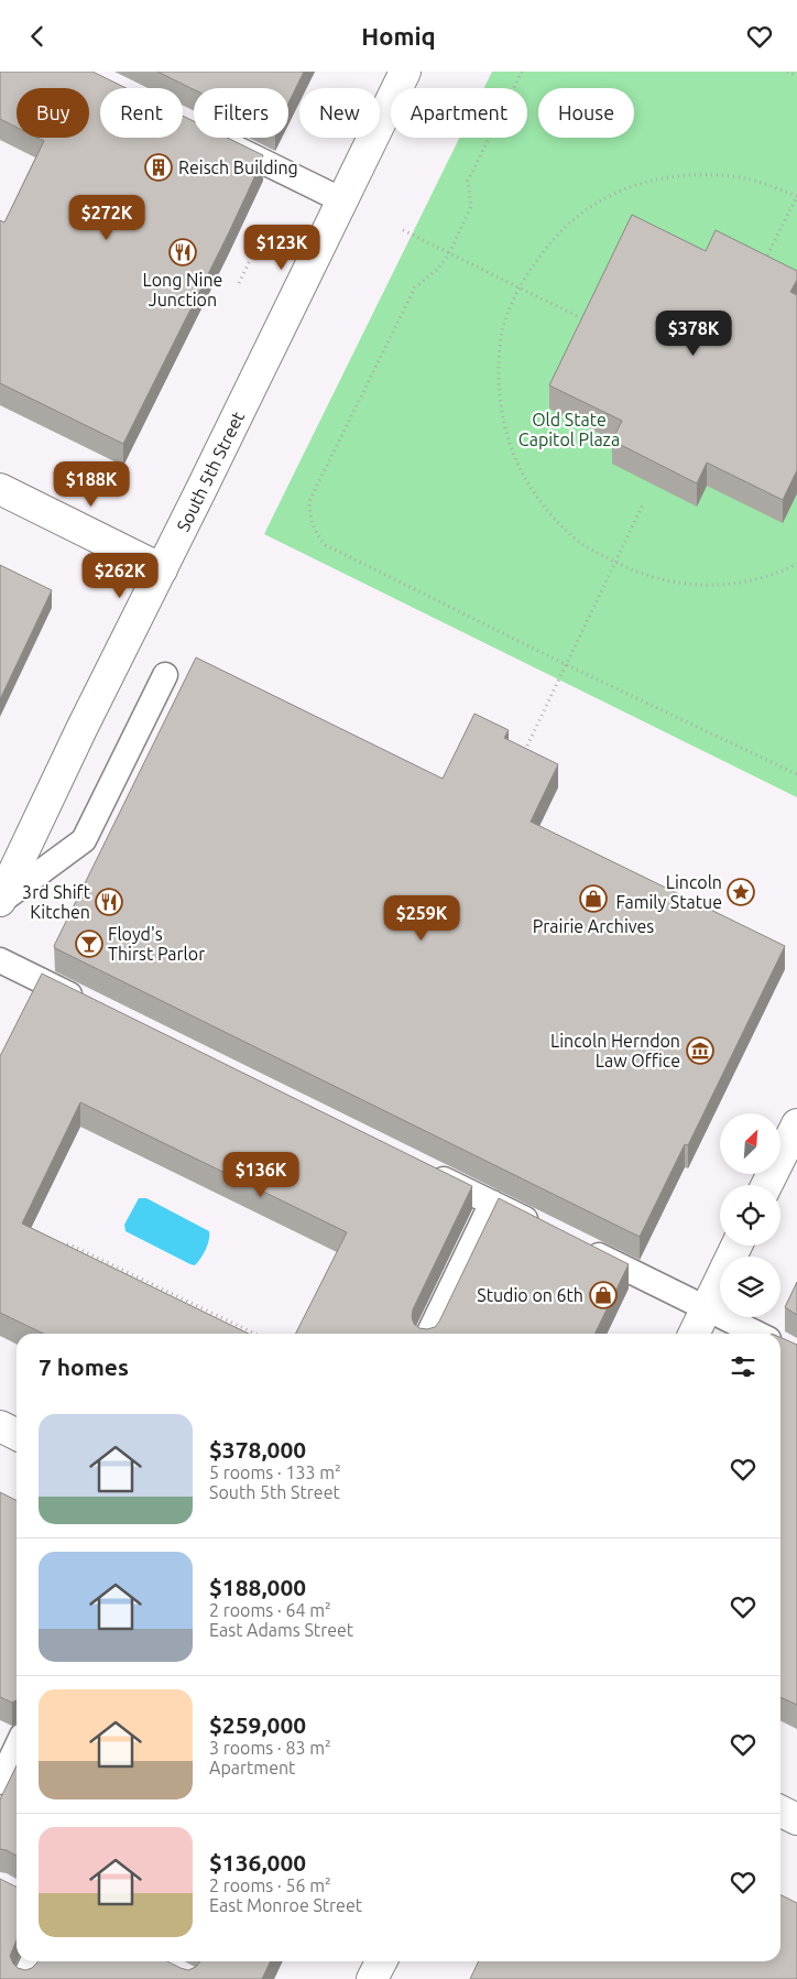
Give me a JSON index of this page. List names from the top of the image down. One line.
{"streets":{"main road":["South 5th Street"]},"parks":["Old State Capitol Plaza"],"places":{"building":["Reisch Building"],"restaurant":["Long Nine Junction","3rd Shift Kitchen"],"place":["Lincoln Family Statue"],"shop":["Prairie Archives","Studio on 6th"],"bar":["Floyd's Thirst Parlor"],"museum":["Lincoln Herndon Law Office"]},"north":"top right","page":{"header":"Homiq","chip":["Buy","Rent","Filters","New","Apartment","House"],"price":["$272K","$123K","$378K","$188K","$262K","$259K","$136K"],"heading":"7 homes","list":[{"name":"$378,000","note":"5 rooms · 133 m² · South 5th Street"},{"name":"$188,000","note":"2 rooms · 64 m² · East Adams Street"},{"name":"$259,000","note":"3 rooms · 83 m² · Apartment"},{"name":"$136,000","note":"2 rooms · 56 m² · East Monroe Street"}]}}
